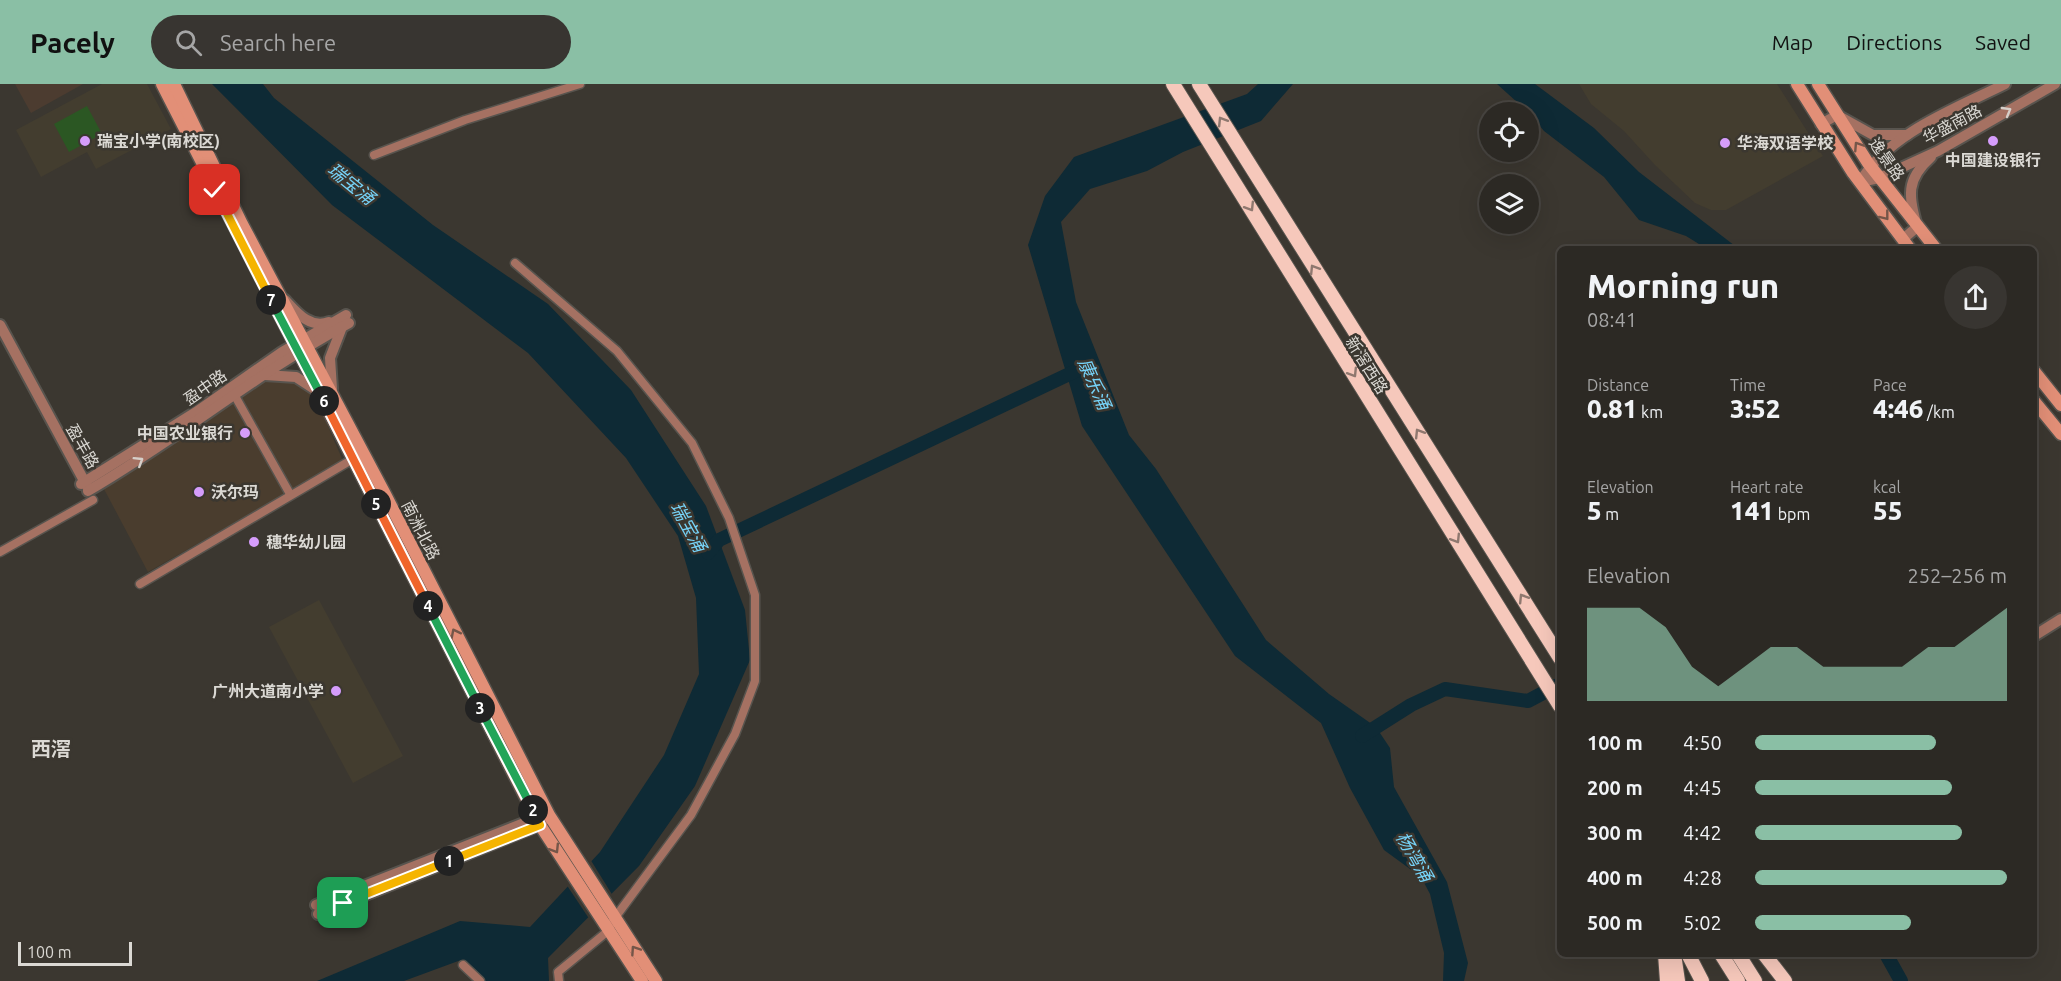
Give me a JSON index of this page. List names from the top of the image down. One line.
{"streets":{"highway":["新滘西路"],"main road":["逸景路","南洲北路"],"street":["华盛南路","盈中路","盈丰路"]},"crossings":[["华盛南路","逸景路"],["盈中路","盈丰路"],["盈中路","南洲北路"]],"districts":["西滘"],"water":["瑞宝涌","康乐涌","杨湾涌"],"places":["瑞宝小学(南校区)","中国建设银行","华海双语学校","中国农业银行","沃尔玛","穗华幼儿园","广州大道南小学"],"scale_bar":"100 m","page":{"header":"Pacely","search":"Search here","nav":["Map","Directions","Saved"],"heading":["Morning run","08:41"],"pins":["7","6","5","4","3","2","1"],"stats":[["Distance","0.81 km"],["Time","3:52"],["Pace","4:46 /km"],["Elevation","5 m"],["Heart rate","141 bpm"],["kcal","55"]],"chart":["Elevation","252–256 m"],"list":[{"name":"100 m","note":"4:50"},{"name":"200 m","note":"4:45"},{"name":"300 m","note":"4:42"},{"name":"400 m","note":"4:28"},{"name":"500 m","note":"5:02"}],"scale":"100 m"}}
